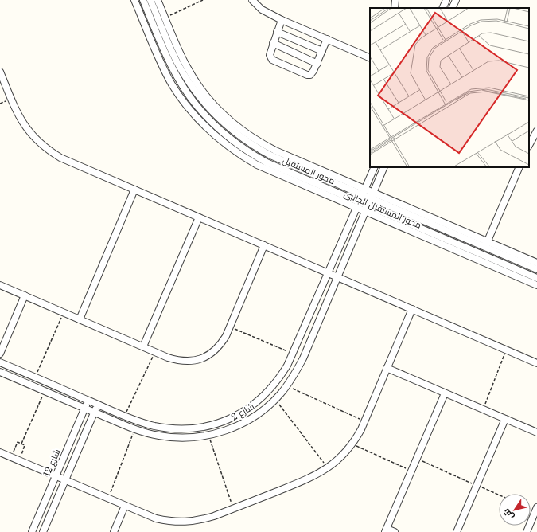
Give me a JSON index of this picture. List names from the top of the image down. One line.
{"streets":{"street":["محور المستقبل","محور المستقبل الجانبى","شارع 2","شارع 12"]},"crossings":[["محور المستقبل","محور المستقبل الجانبى"],["محور المستقبل","شارع 2"],["محور المستقبل الجانبى","شارع 2"],["شارع 2","شارع 12"]],"north":"bottom left"}
